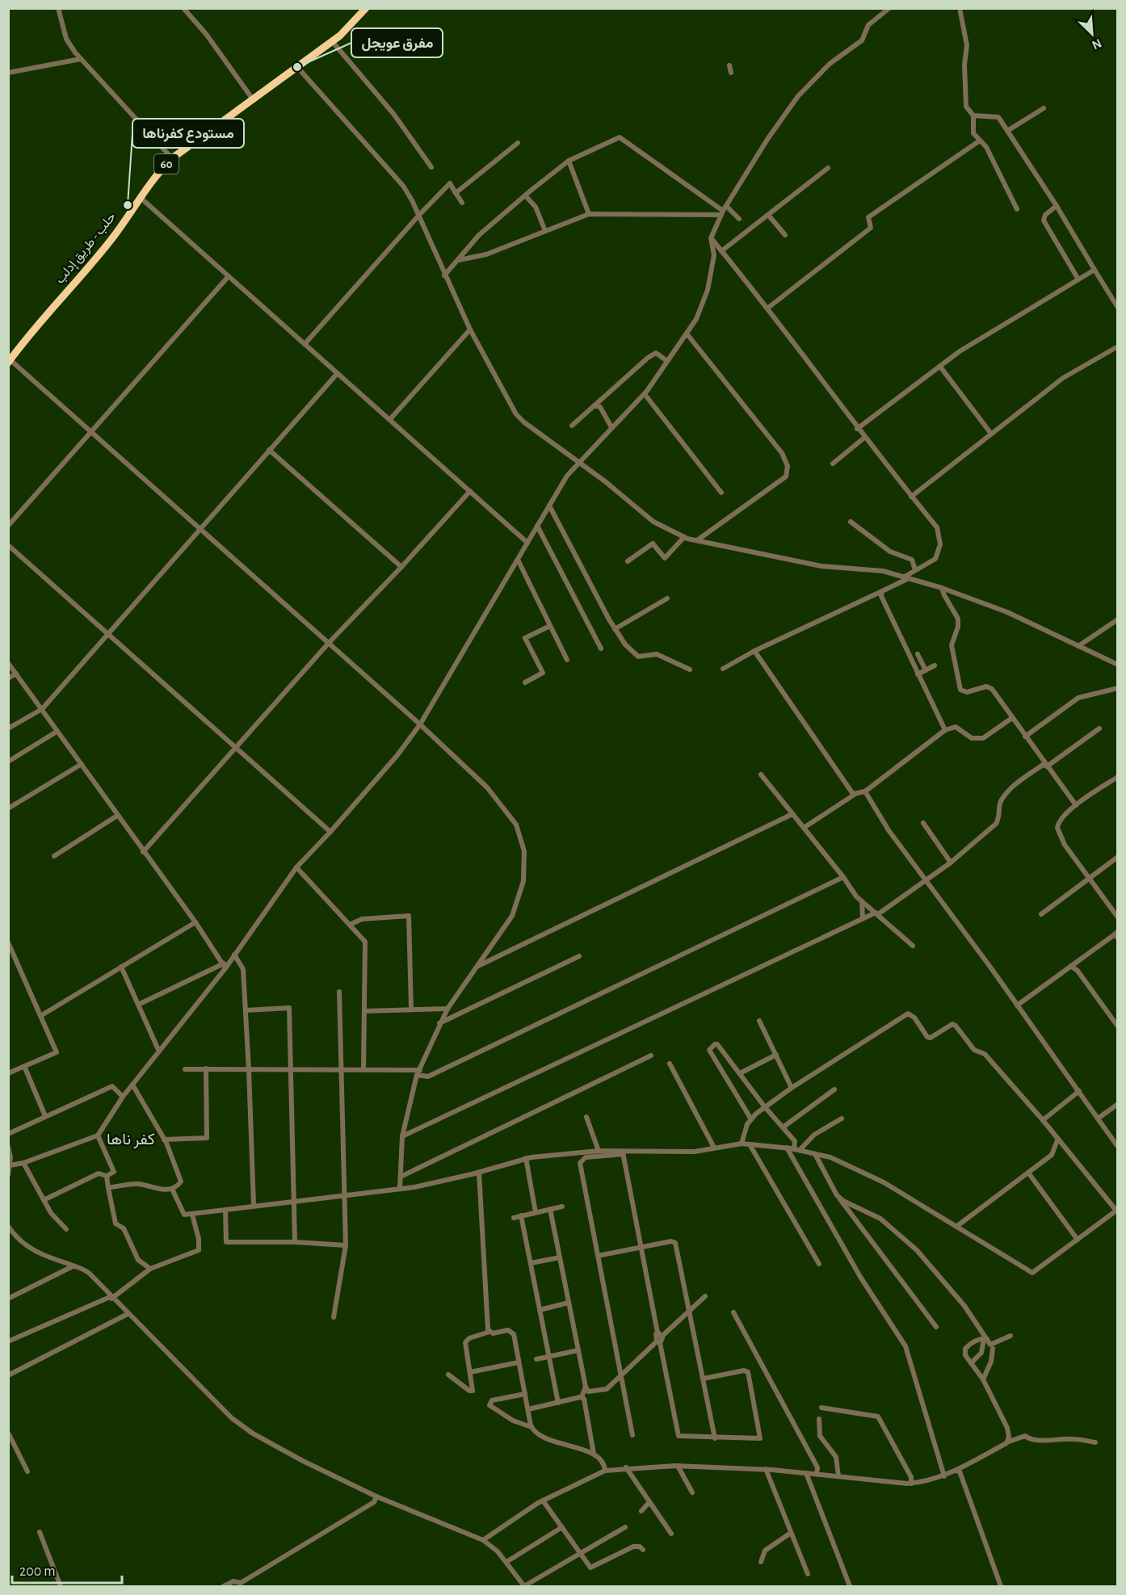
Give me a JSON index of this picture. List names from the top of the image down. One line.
{"streets":{"highway":["60","حلب - طريق إدلب"]},"districts":["كفر ناها"],"places":["مفرق عويجل","مستودع كفرناها"],"scale_bar":"200 m","north":"bottom right"}
